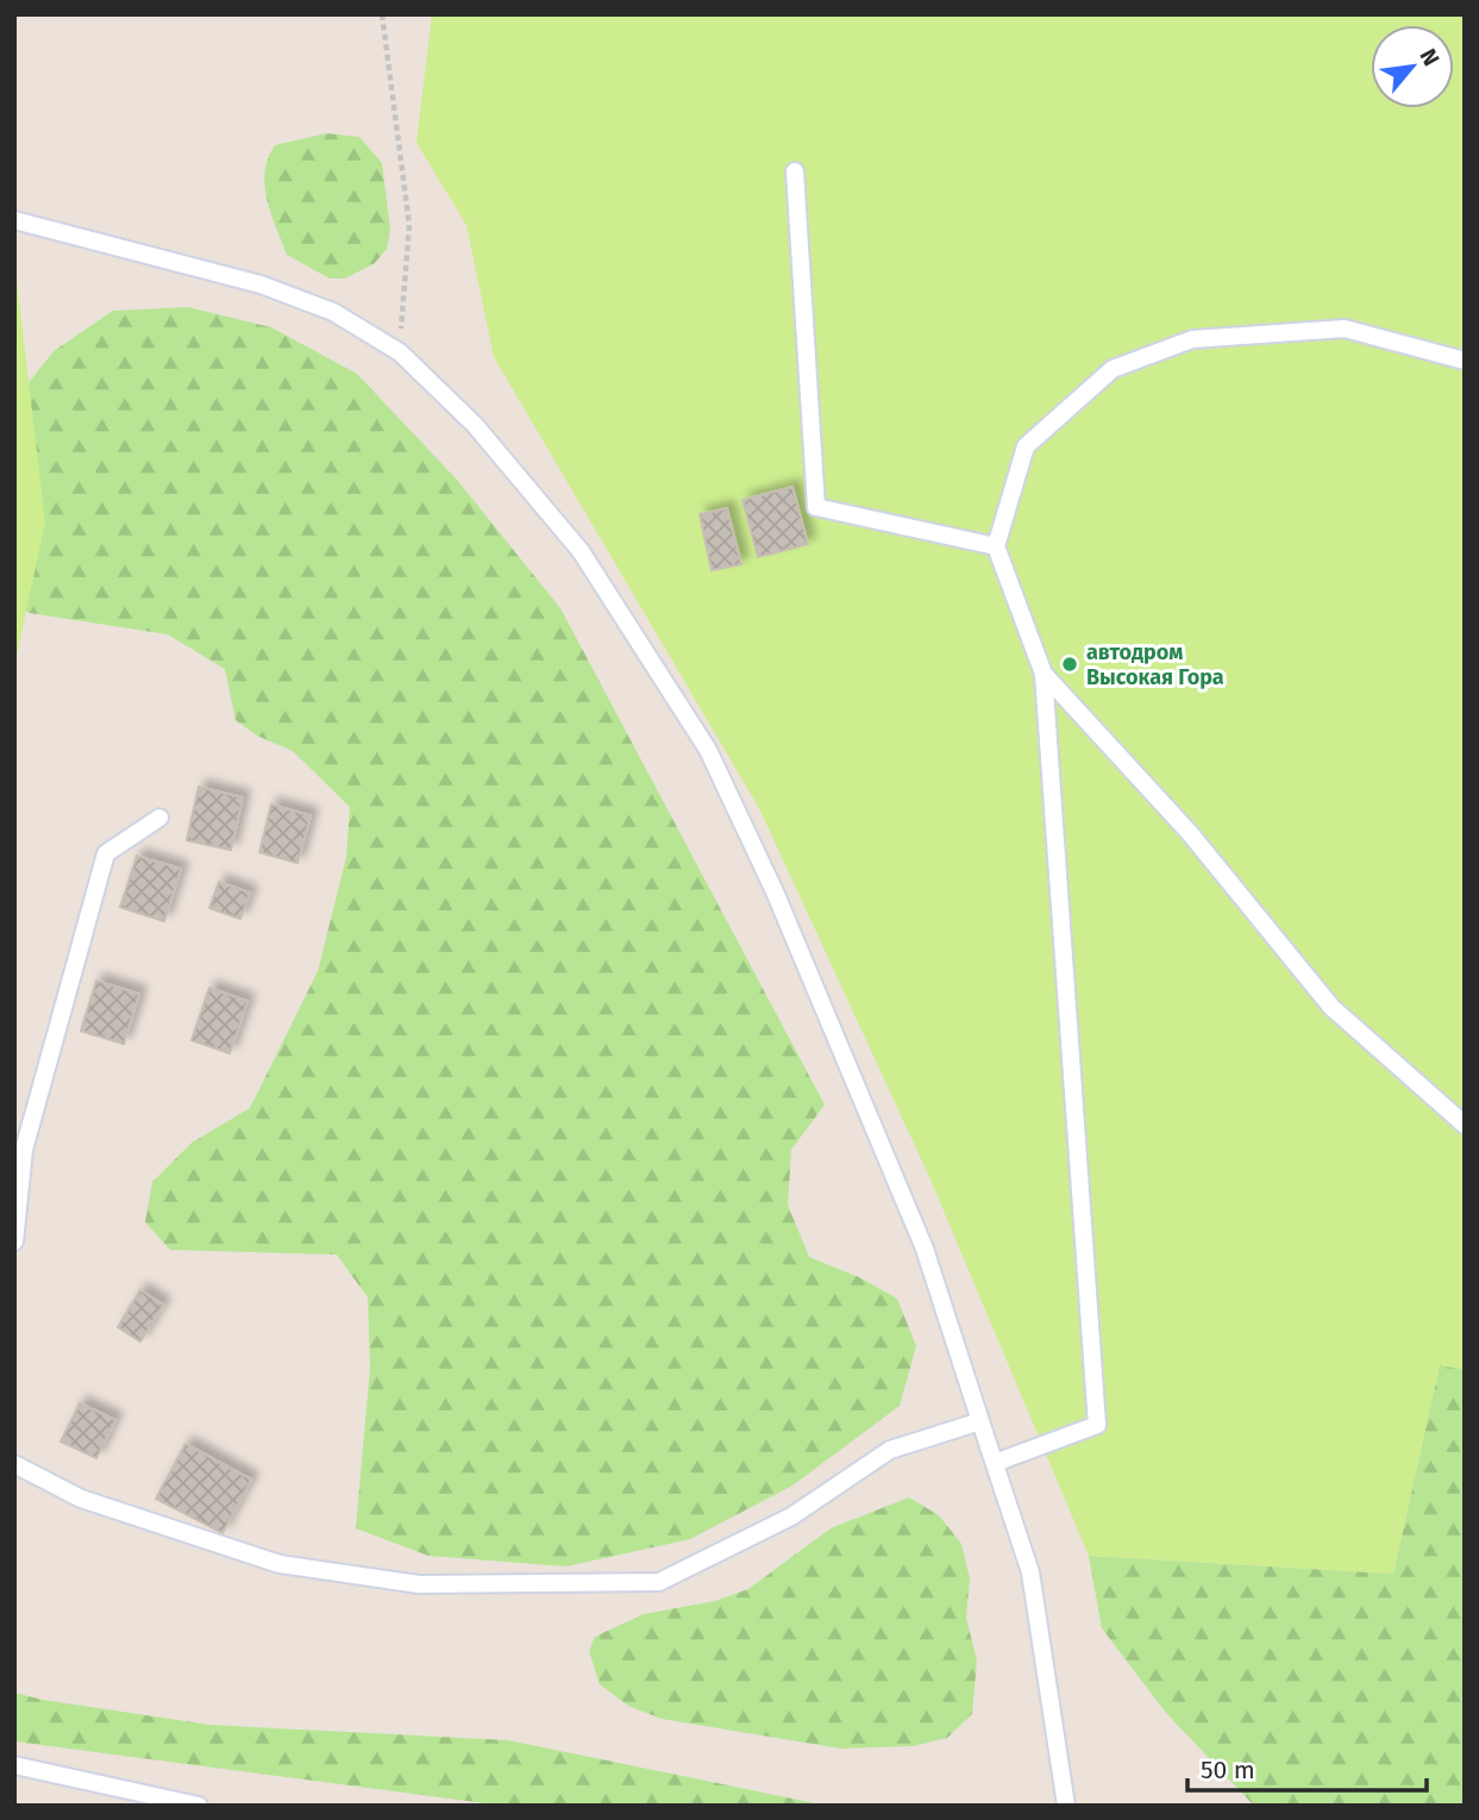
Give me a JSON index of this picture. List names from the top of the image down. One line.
{"places":["автодром Высокая Гора"],"scale_bar":"50 m","north":"top right"}
